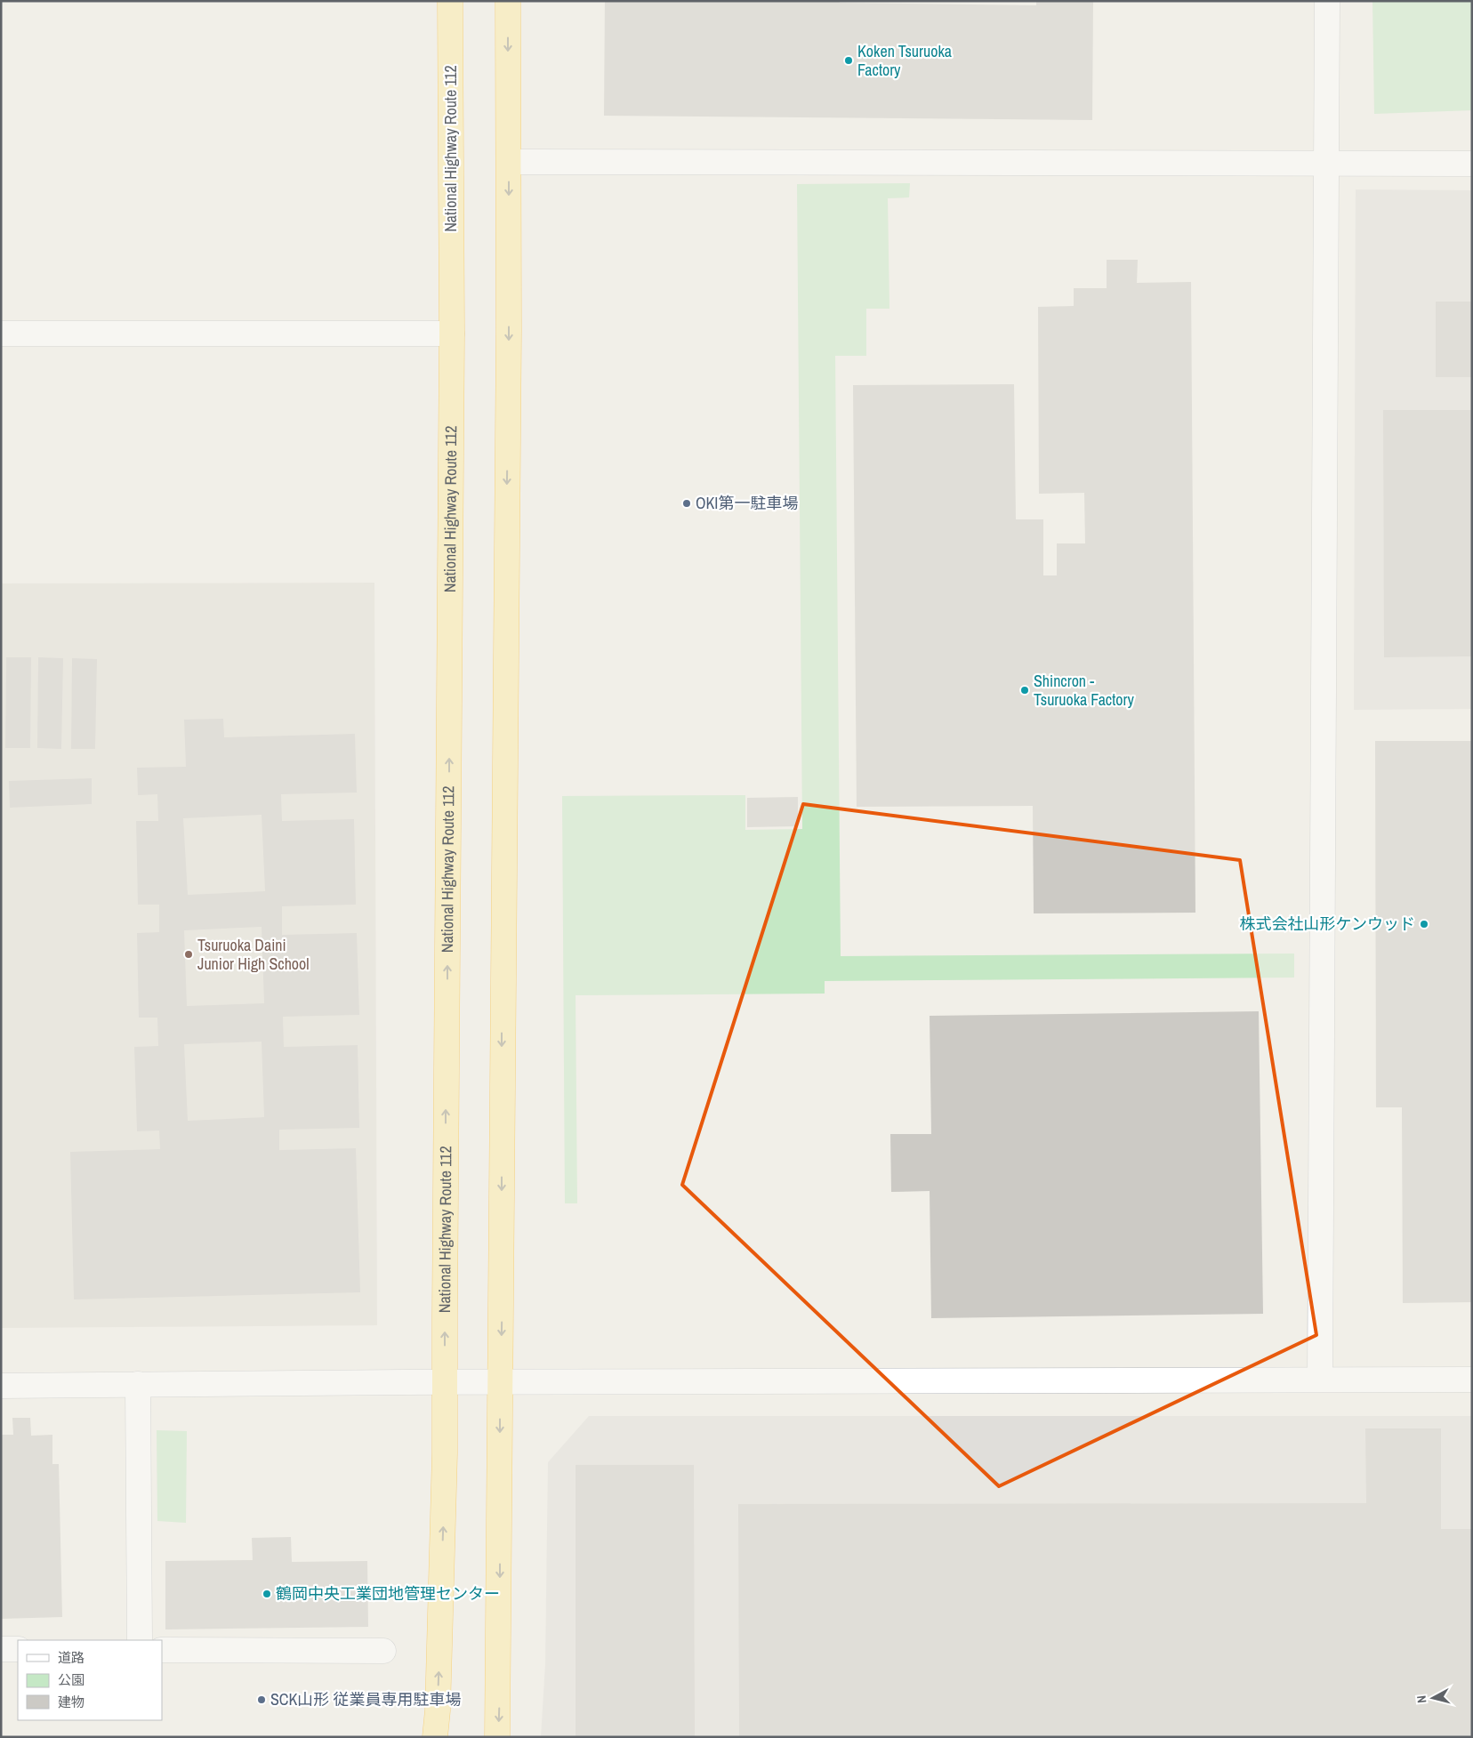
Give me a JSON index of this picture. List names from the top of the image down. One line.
{"streets":{"highway":["National Highway Route 112"]},"places":["Koken Tsuruoka Factory","OKI第一駐車場","Shincron - Tsuruoka Factory","株式会社山形ケンウッド","Tsuruoka Daini Junior High School","鶴岡中央工業団地管理センター","SCK山形 従業員専用駐車場"],"legend":["道路","公園","建物"],"north":"left"}
